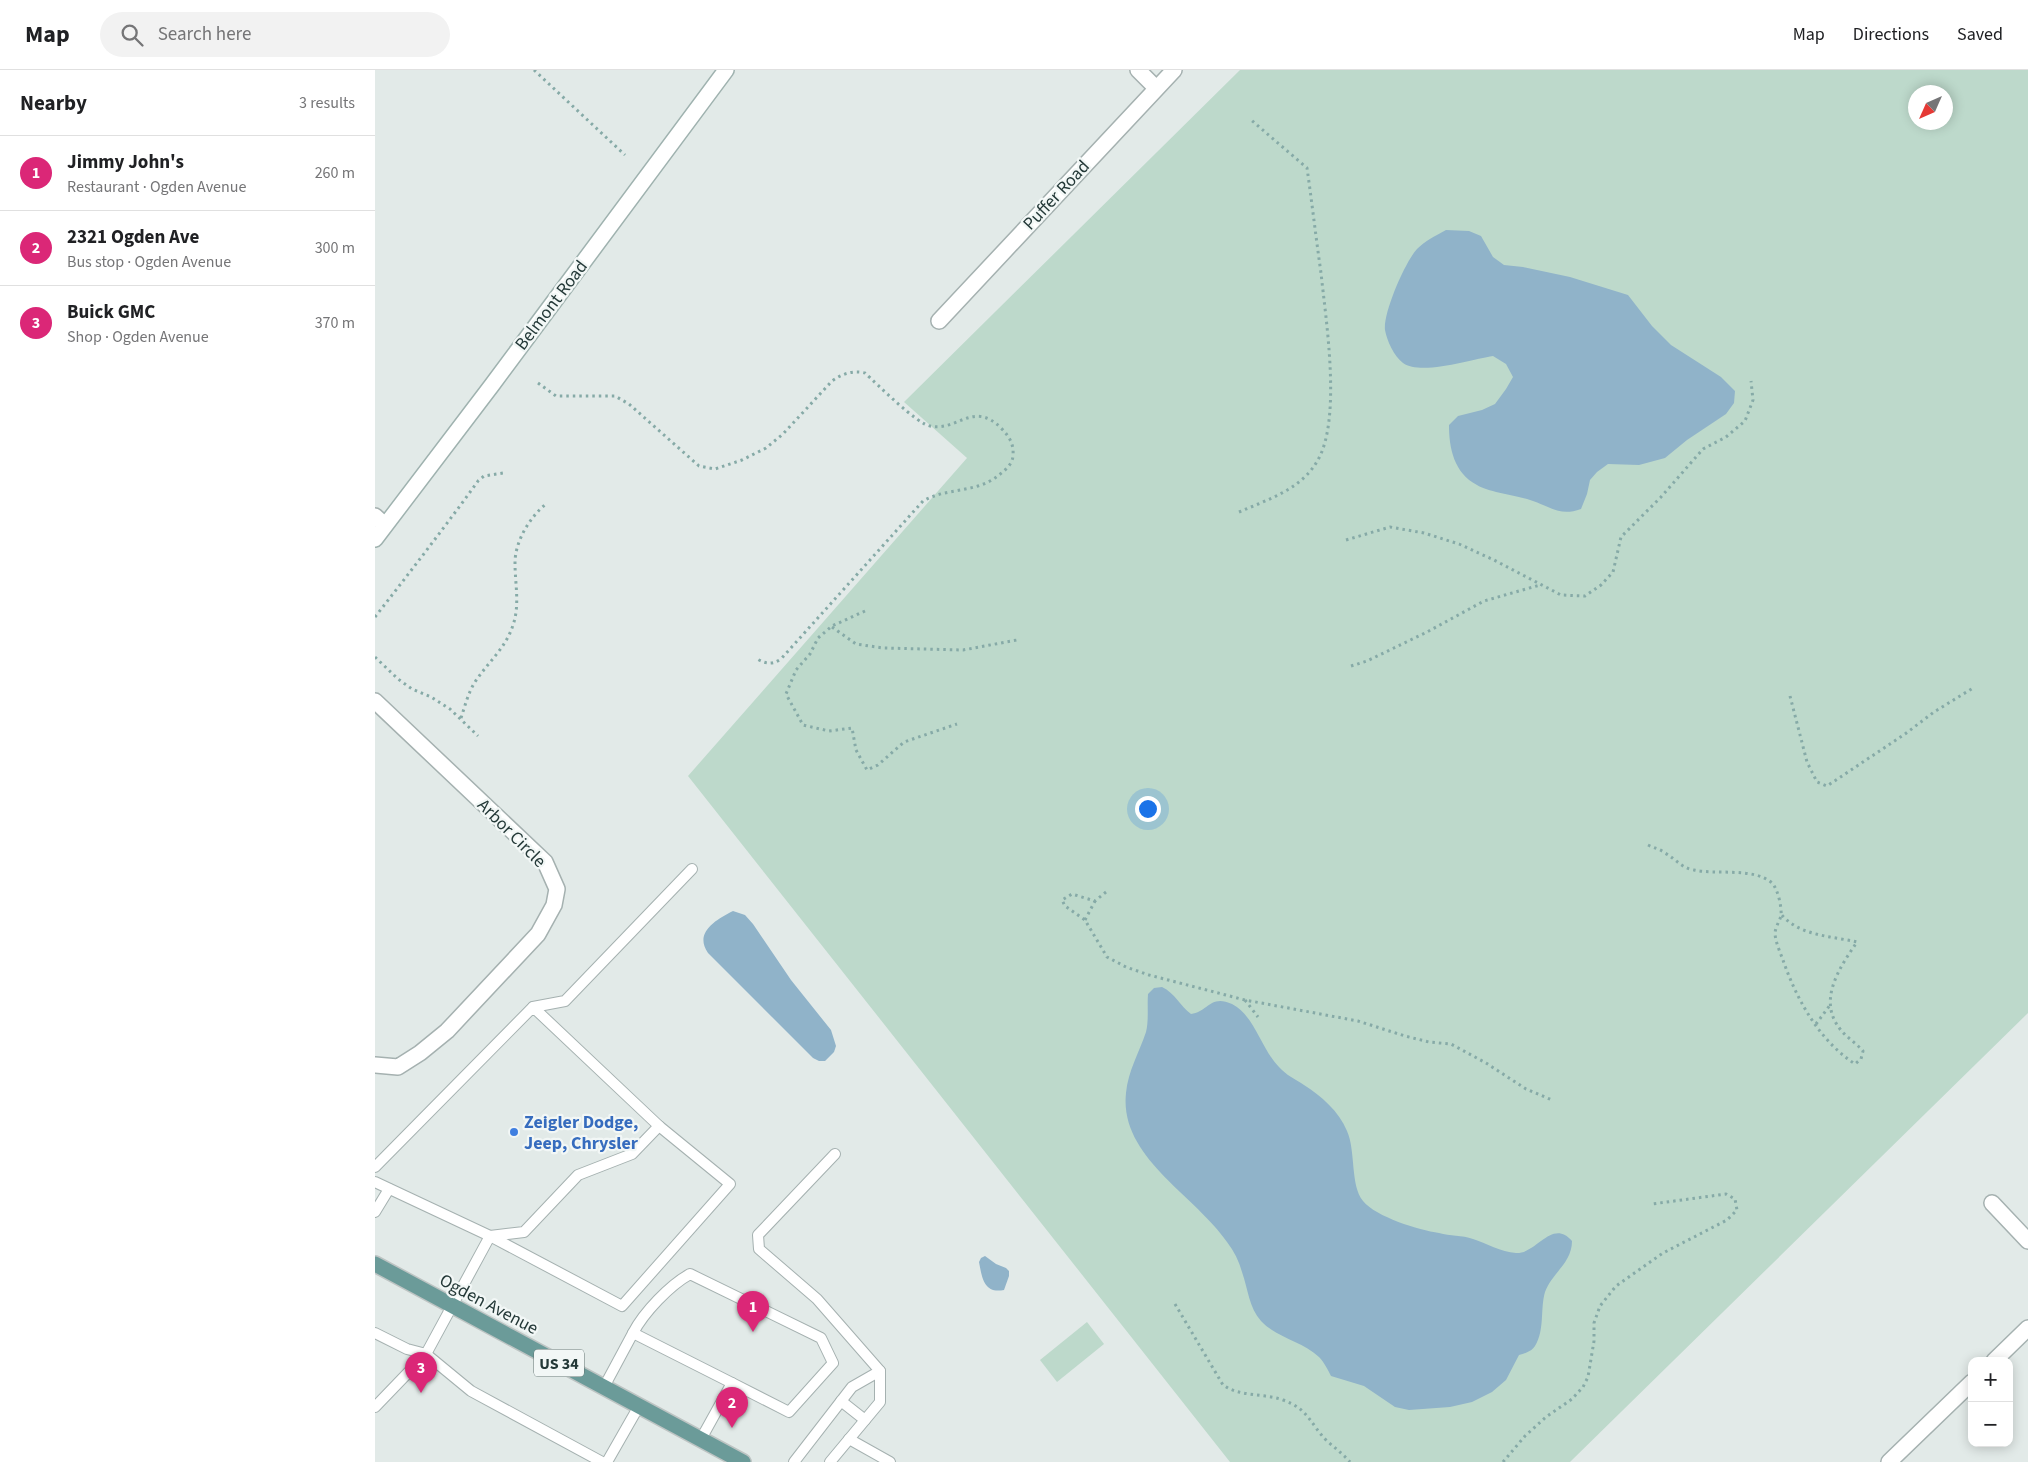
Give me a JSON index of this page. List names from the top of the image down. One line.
{"streets":{"main road":["Ogden Avenue","US 34"],"street":["Puffer Road","Belmont Road","Arbor Circle"]},"places":["Zeigler Dodge, Jeep, Chrysler"],"north":"bottom left","page":{"header":"Map","search":"Search here","nav":["Map","Directions","Saved"],"heading":["Nearby","3 results"],"list":[{"mark":"1","name":"Jimmy John's","note":"Restaurant · Ogden Avenue","value":"260 m"},{"mark":"2","name":"2321 Ogden Ave","note":"Bus stop · Ogden Avenue","value":"300 m"},{"mark":"3","name":"Buick GMC","note":"Shop · Ogden Avenue","value":"370 m"}],"pins":["1","3","2"],"map_buttons":["+","−"]}}
